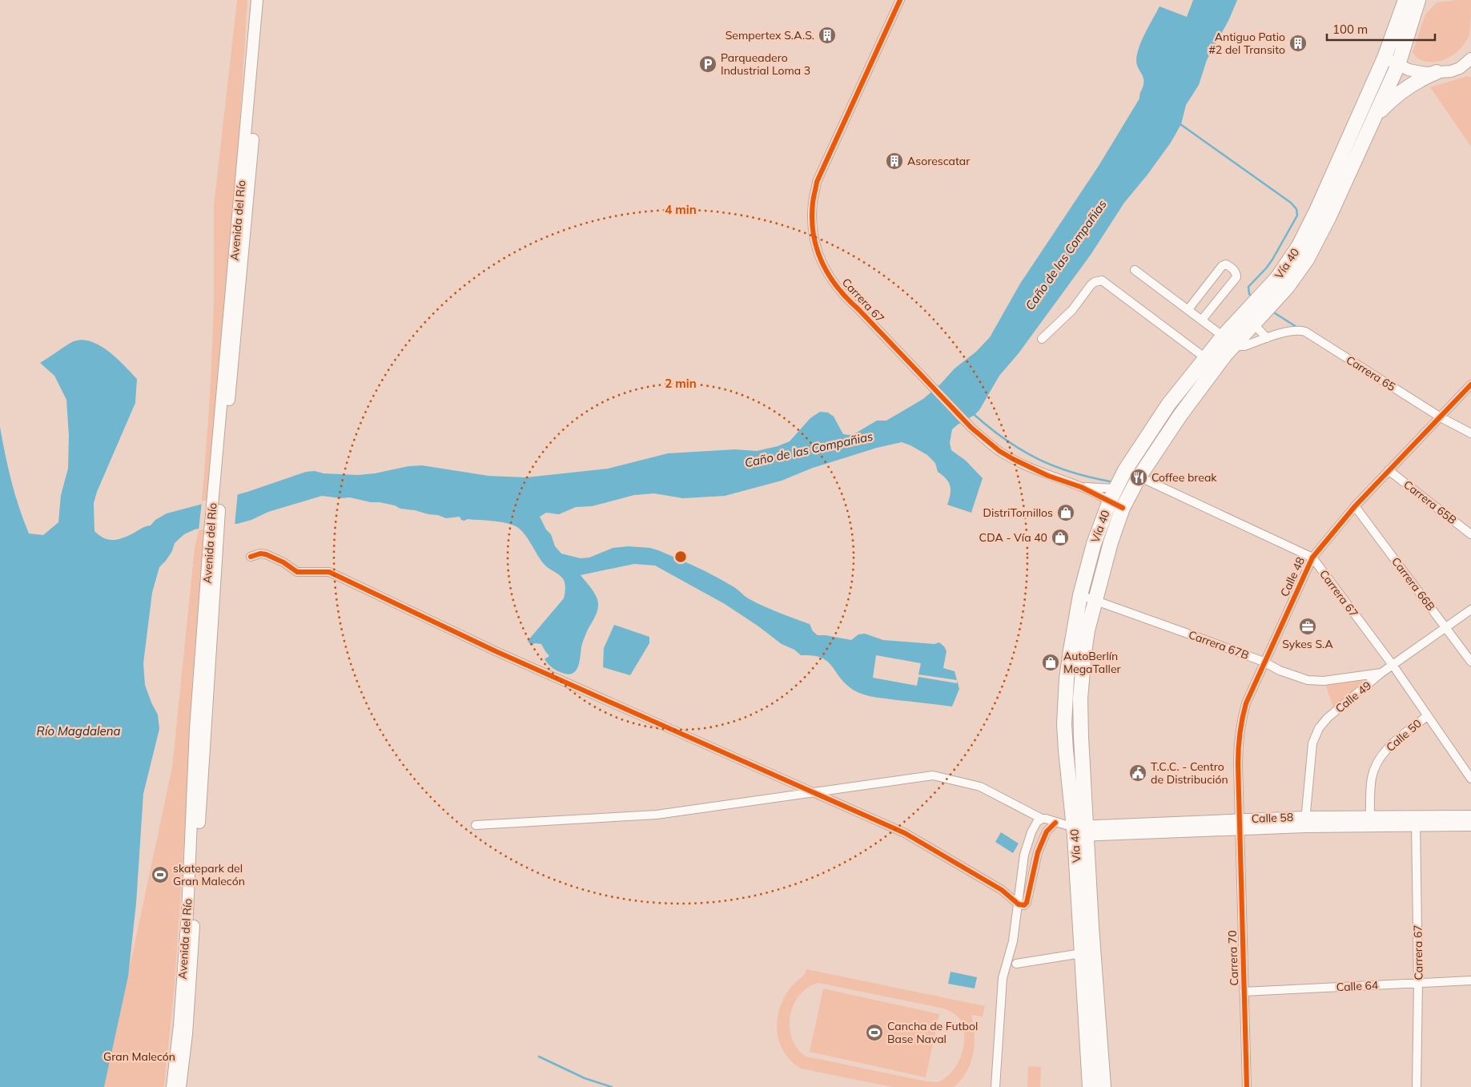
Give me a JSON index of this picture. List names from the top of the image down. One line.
{"streets":{"highway":["Vía 40"],"main road":["Avenida del Río","Calle 58"],"street":["Carrera 67","Carrera 65","Carrera 65B","Calle 48","Carrera 66B","Carrera 67B","Calle 49","Calle 50","Carrera 70","Calle 64"]},"crossings":[["Vía 40","Carrera 67"],["Vía 40","Carrera 65"],["Vía 40","Carrera 67B"],["Vía 40","Calle 58"],["Carrera 67","Calle 48"],["Carrera 67","Calle 49"],["Carrera 67","Calle 50"],["Carrera 67","Calle 58"],["Carrera 67","Calle 64"],["Carrera 65","Calle 48"],["Carrera 65B","Calle 48"],["Calle 48","Carrera 66B"],["Calle 48","Carrera 67B"],["Calle 48","Calle 58"],["Calle 48","Carrera 70"],["Carrera 66B","Calle 49"],["Carrera 67B","Calle 49"],["Calle 49","Calle 58"],["Calle 50","Calle 58"],["Calle 58","Carrera 70"],["Carrera 70","Calle 64"]],"water":["Caño de las Compañias","Río Magdalena"],"parks":["Gran Malecón"],"places":{"building":["Sempertex S.A.S.","Antiguo Patio #2 del Transito","Asorescatar"],"parking":["Parqueadero Industrial Loma 3"],"restaurant":["Coffee break"],"shop":["DistriTornillos","CDA - Vía 40","AutoBerlín MegaTaller"],"office":["Sykes S.A"],"public building":["T.C.C. - Centro de Distribución"],"sports":["skatepark del Gran Malecón","Cancha de Futbol Base Naval"]},"scale_bar":"100 m","rings":["4 min","2 min"]}
